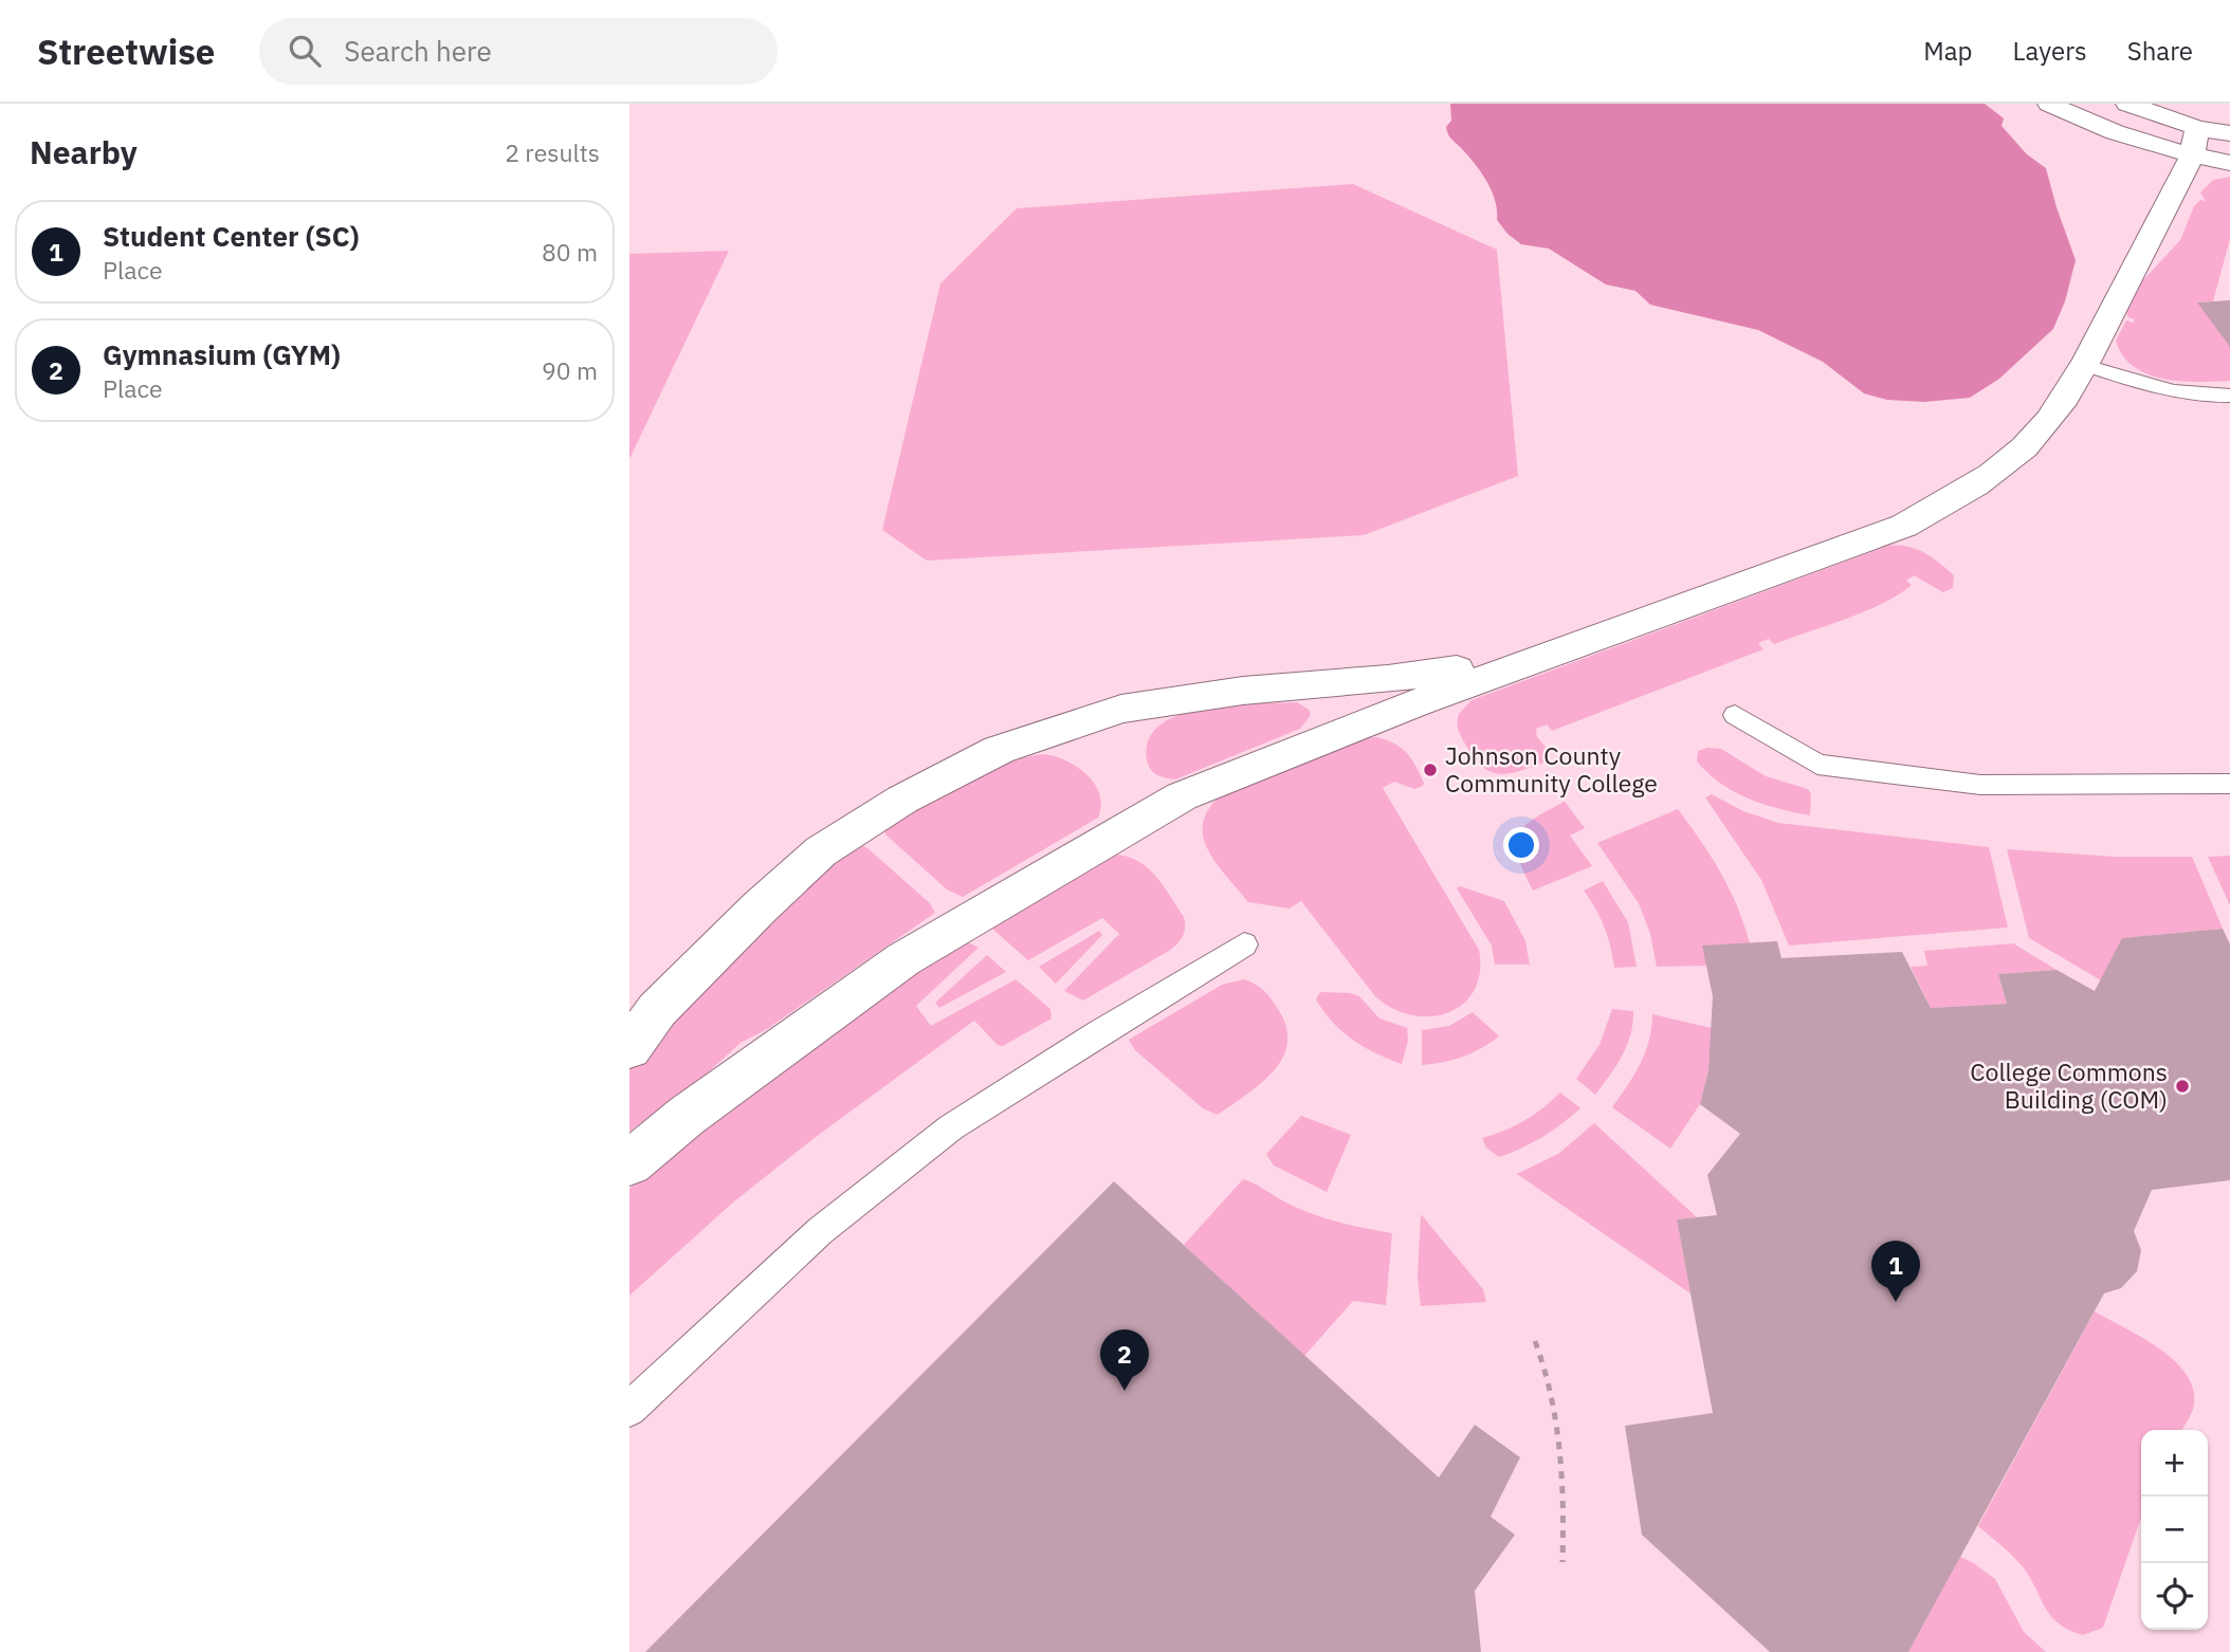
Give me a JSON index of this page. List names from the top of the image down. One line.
{"places":["Johnson County Community College","College Commons Building (COM)"],"page":{"header":"Streetwise","search":"Search here","nav":["Map","Layers","Share"],"heading":["Nearby","2 results"],"list":[{"mark":"1","name":"Student Center (SC)","note":"Place","value":"80 m"},{"mark":"2","name":"Gymnasium (GYM)","note":"Place","value":"90 m"}],"pins":["1","2"],"map_buttons":["+","−"]}}
